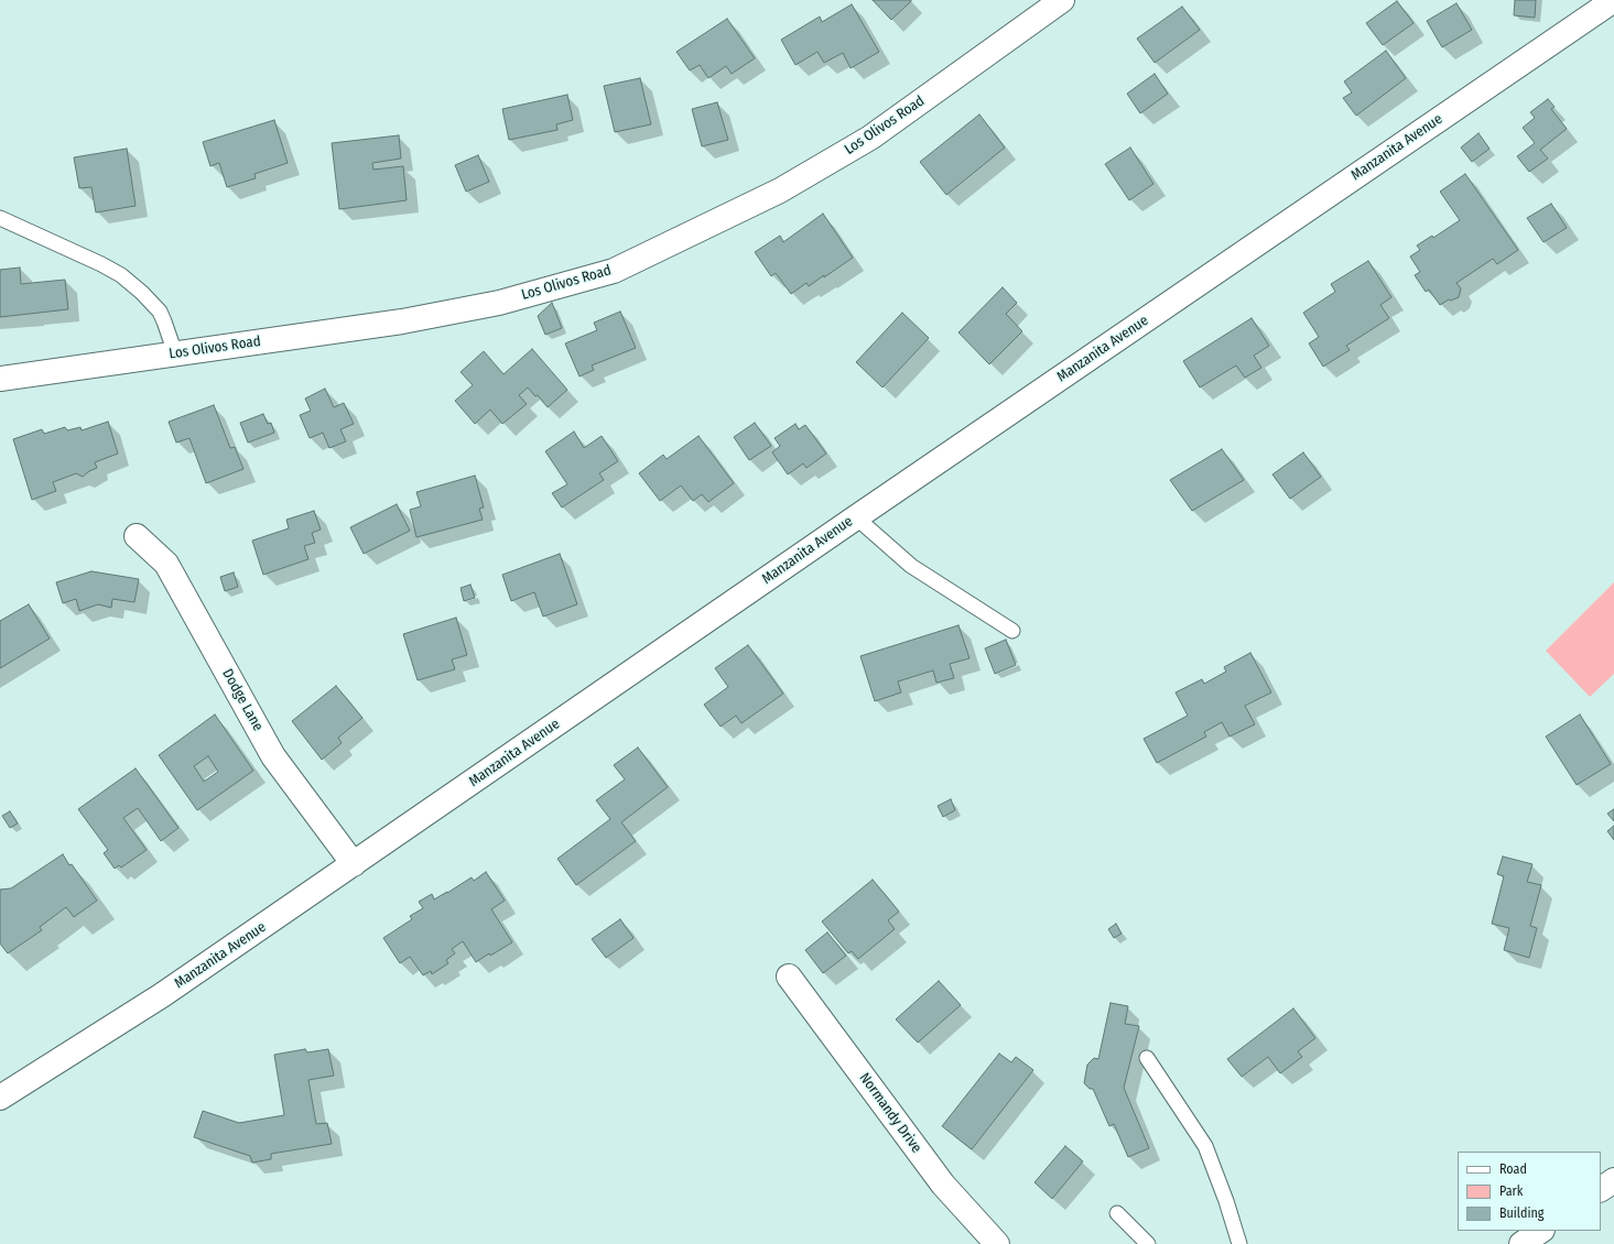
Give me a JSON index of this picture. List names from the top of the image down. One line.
{"streets":{"street":["Los Olivos Road","Manzanita Avenue","Dodge Lane","Normandy Drive"]},"crossings":[["Manzanita Avenue","Dodge Lane"]],"legend":["Road","Park","Building"]}
